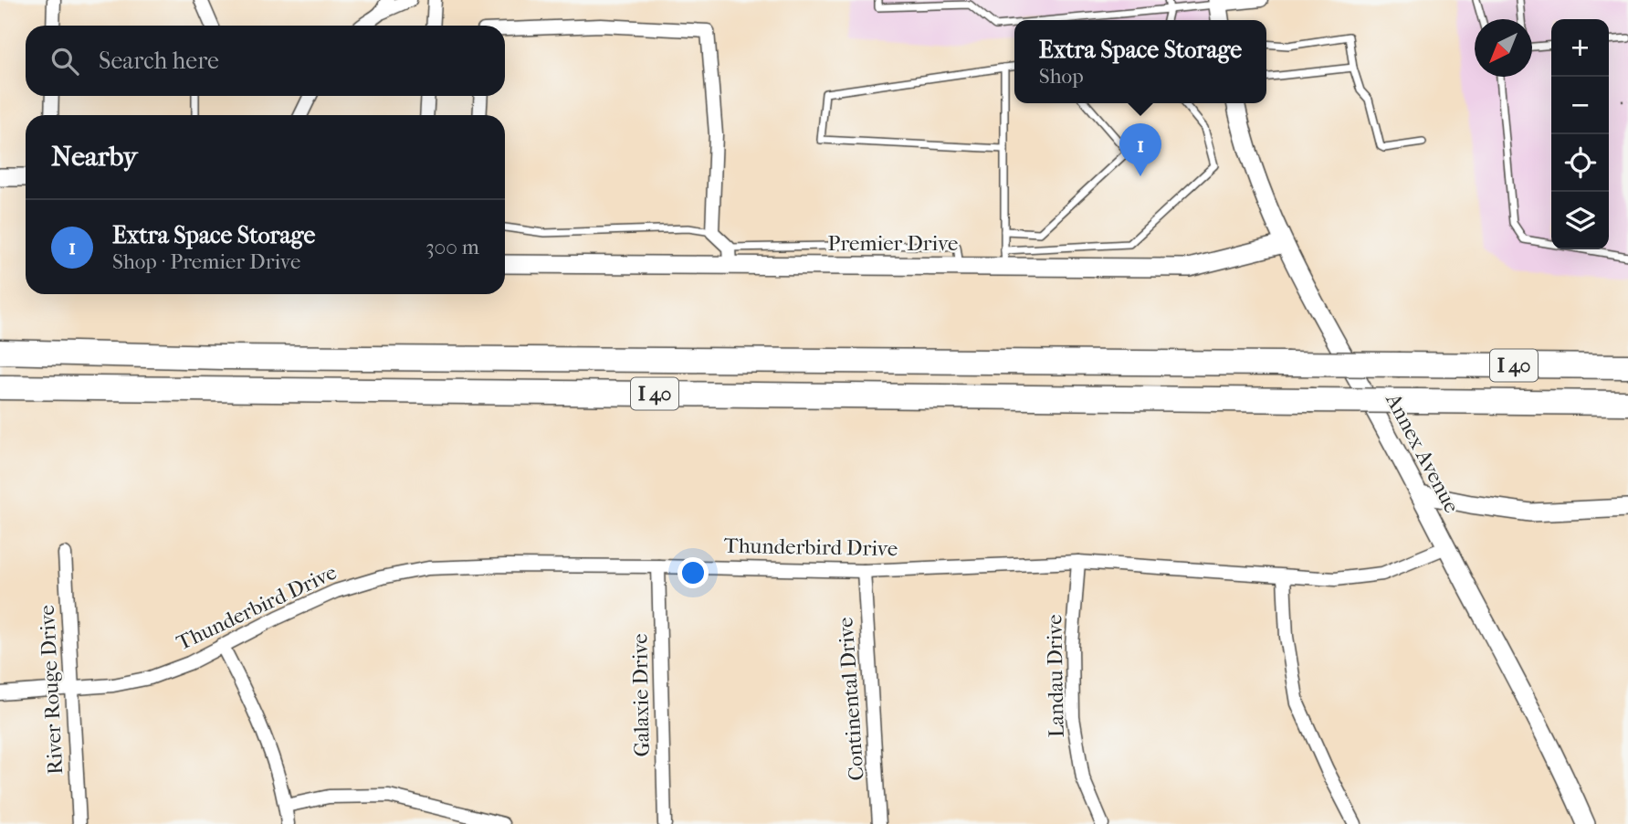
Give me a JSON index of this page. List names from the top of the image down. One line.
{"streets":{"highway":["I 40"],"street":["Premier Drive","Annex Avenue","Thunderbird Drive","Landau Drive","River Rouge Drive","Galaxie Drive","Continental Drive"]},"crossings":[["Premier Drive","Annex Avenue"],["Annex Avenue","Thunderbird Drive"],["Thunderbird Drive","Landau Drive"],["Thunderbird Drive","River Rouge Drive"],["Thunderbird Drive","Galaxie Drive"],["Thunderbird Drive","Continental Drive"]],"north":"bottom left","page":{"map_buttons":["+","−"],"popup":["Extra Space Storage","Shop"],"search":"Search here","heading":"Nearby","pins":"1","list":[{"mark":"1","name":"Extra Space Storage","note":"Shop · Premier Drive","value":"300 m"}]}}
